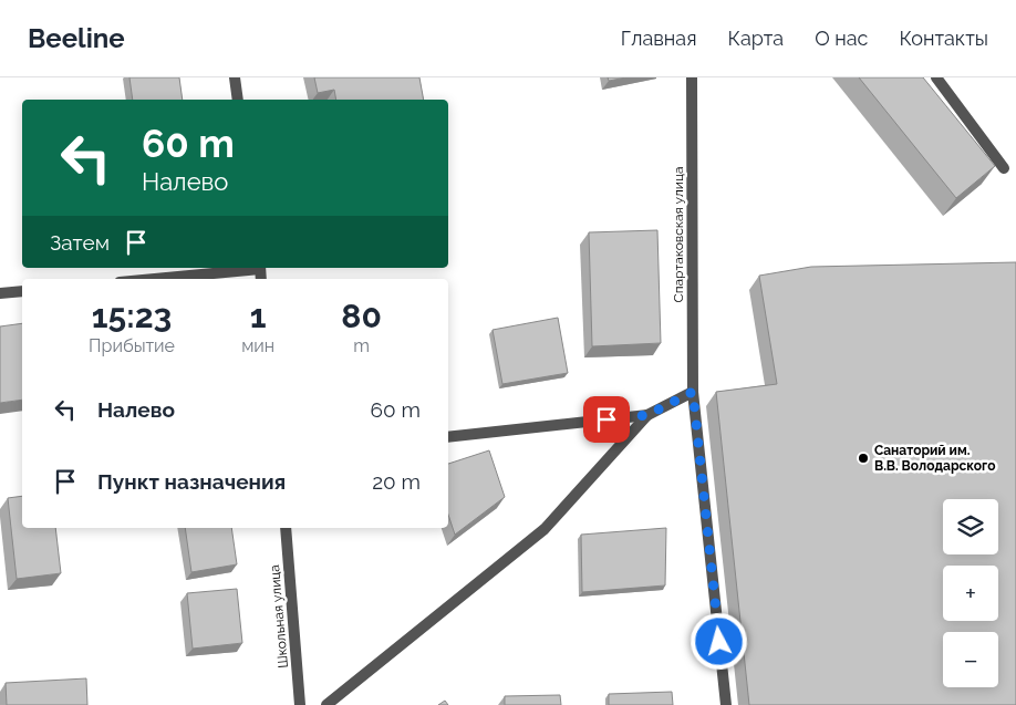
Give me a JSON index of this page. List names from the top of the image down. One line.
{"streets":{"street":["Спартаковская улица","Школьная улица"]},"places":["Санаторий им. В.В. Володарского"],"page":{"header":"Beeline","nav":["Главная","Карта","О нас","Контакты"],"turn":["60 m","Налево"],"then":"Затем","eta":["15:23","Прибытие","1","мин","80","m"],"list":[{"name":"Налево","value":"60 m"},{"name":"Пункт назначения","value":"20 m"}],"map_buttons":["+","−"]}}
